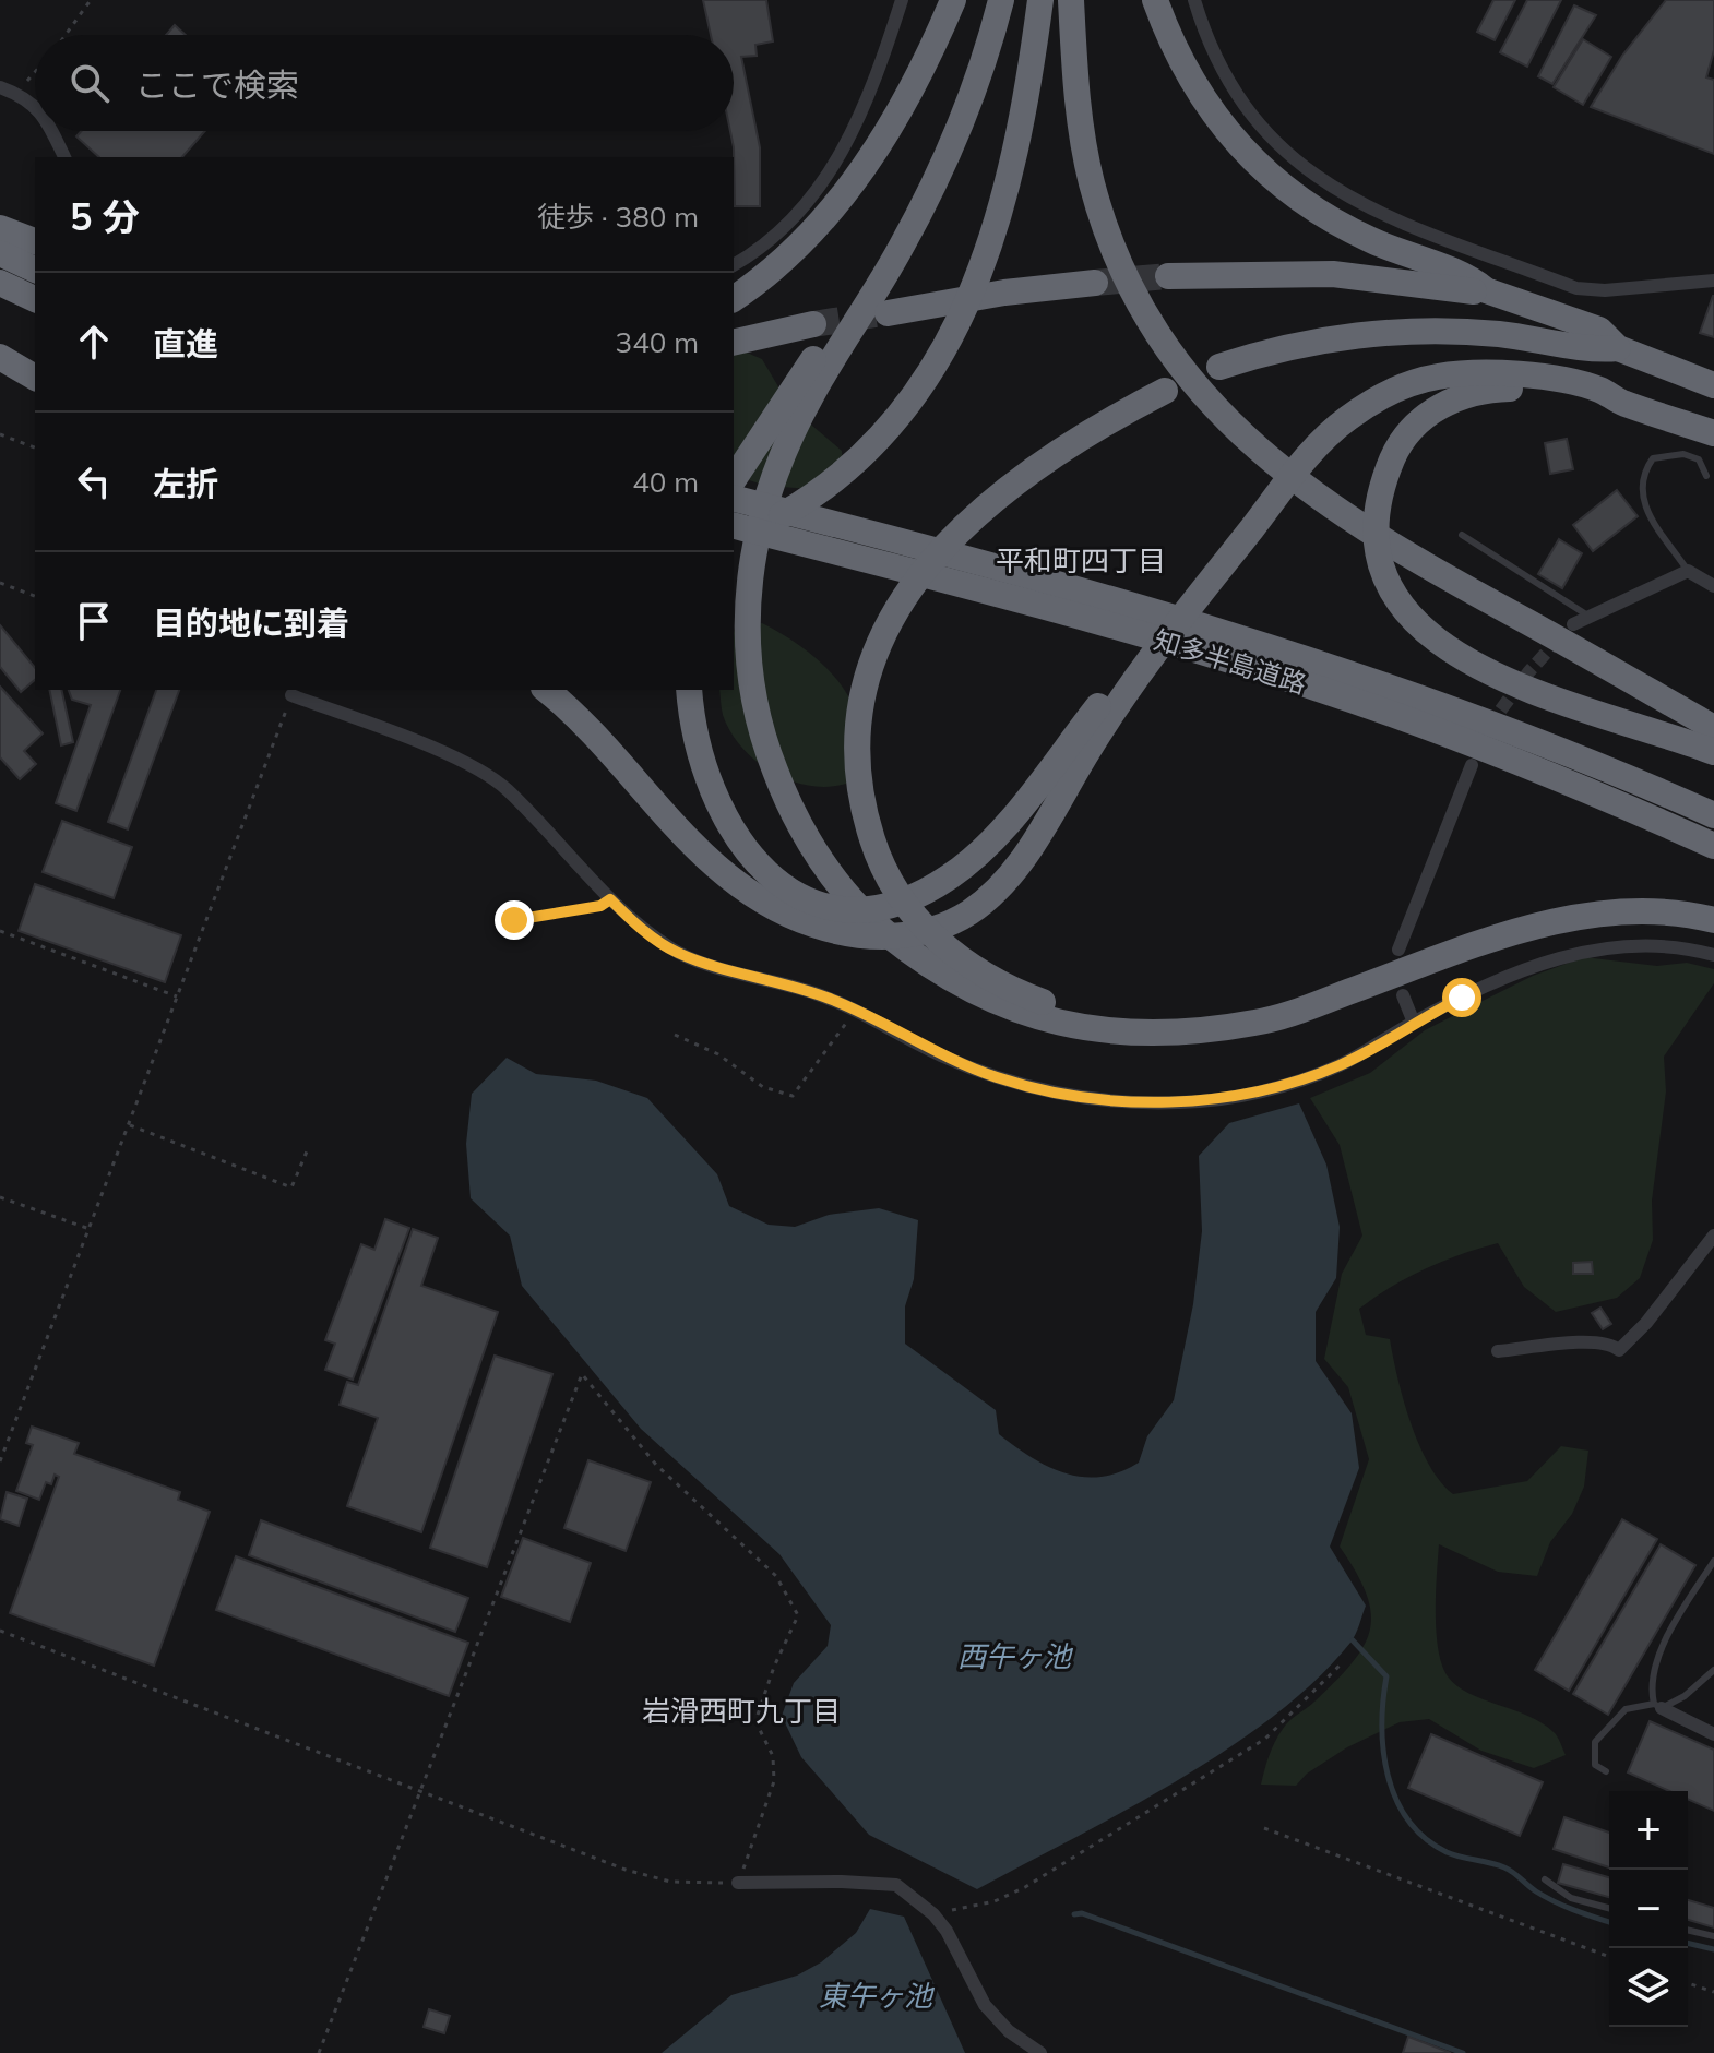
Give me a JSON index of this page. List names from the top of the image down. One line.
{"streets":{"highway":["知多半島道路"]},"districts":["平和町四丁目","岩滑西町九丁目"],"water":["西午ヶ池","東午ヶ池"],"page":{"search":"ここで検索","heading":["5 分","徒歩 · 380 m"],"list":[["直進","340 m"],["左折","40 m"],"目的地に到着"],"map_buttons":["+","−"]}}
